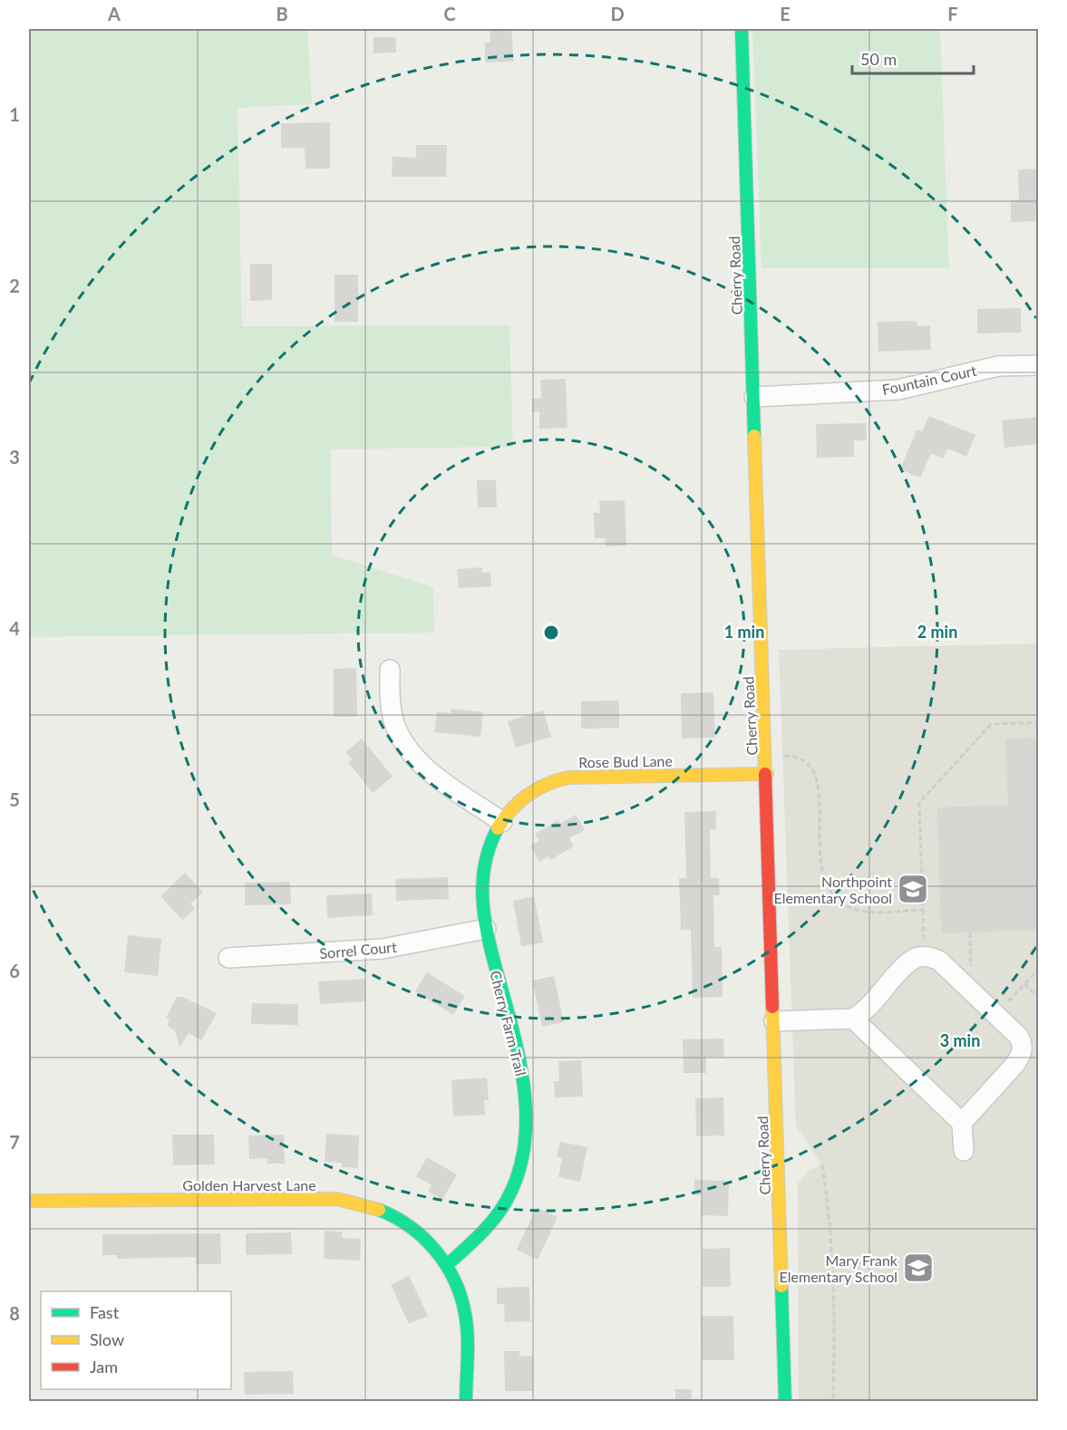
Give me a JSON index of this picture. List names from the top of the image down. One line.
{"streets":{"street":["Cherry Road","Fountain Court","Rose Bud Lane","Sorrel Court","Cherry Farm Trail","Golden Harvest Lane"]},"crossings":[["Cherry Road","Fountain Court"],["Cherry Road","Rose Bud Lane"],["Rose Bud Lane","Cherry Farm Trail"],["Sorrel Court","Cherry Farm Trail"],["Cherry Farm Trail","Golden Harvest Lane"]],"places":{"school or university":["Northpoint Elementary School","Mary Frank Elementary School"]},"legend":["Fast","Slow","Jam"],"scale_bar":"50 m","grid":{"columns":["A","B","C","D","E","F"],"rows":["1","2","3","4","5","6","7","8"]},"rings":["1 min","2 min","3 min"]}
